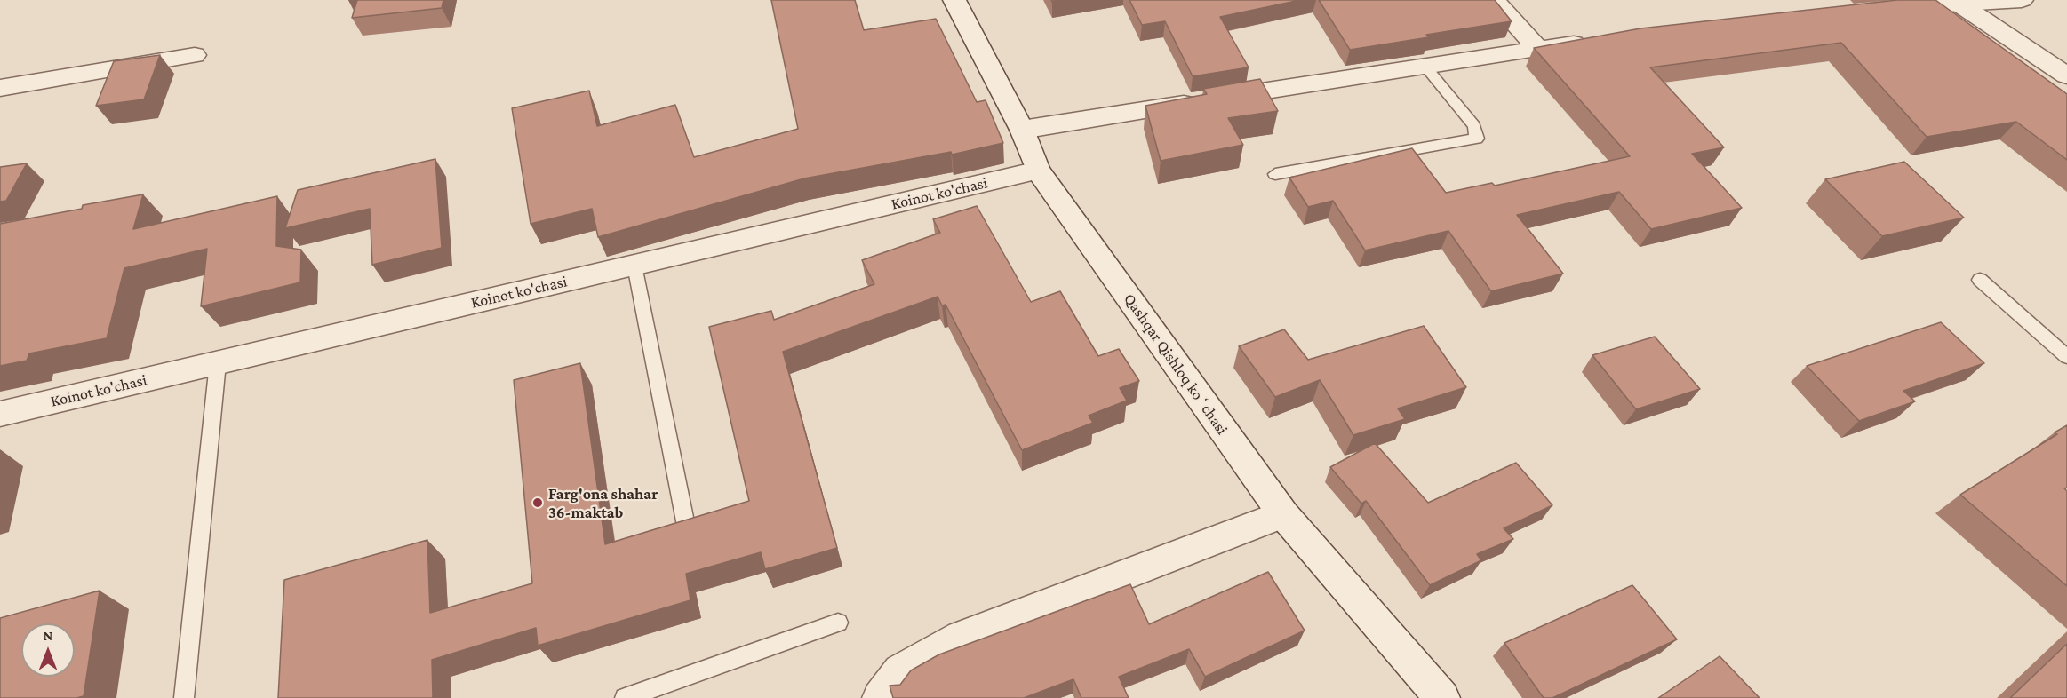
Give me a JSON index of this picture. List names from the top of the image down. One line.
{"streets":{"street":["Koinot ko'chasi","Qashqar Qishloq koʻchasi"]},"crossings":[["Koinot ko'chasi","Qashqar Qishloq koʻchasi"]],"places":["Farg'ona shahar 36-maktab"],"north":"top"}
